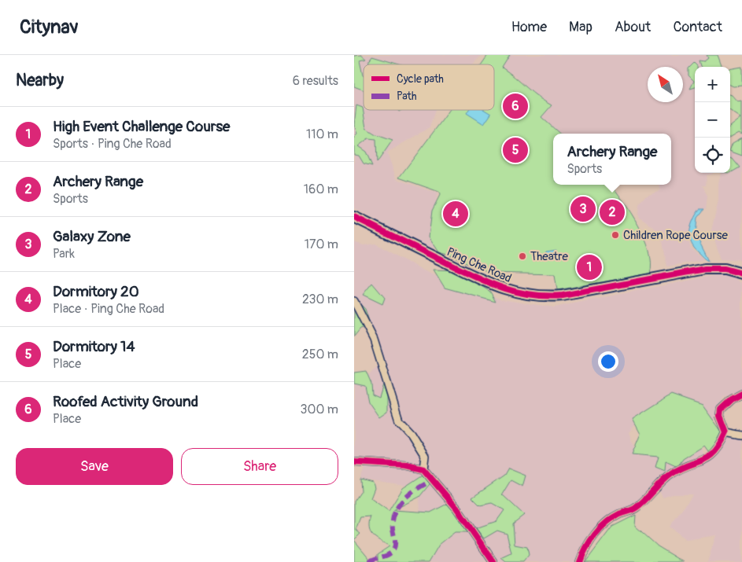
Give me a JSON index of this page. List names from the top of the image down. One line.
{"streets":{"street":["Ping Che Road"]},"places":["Children Rope Course","Theatre"],"legend":["Cycle path","Path"],"north":"top left","page":{"header":"Citynav","nav":["Home","Map","About","Contact"],"heading":["Nearby","6 results"],"map_buttons":["+","−"],"pins":["6","5","3","2","4","1"],"list":[{"mark":"1","name":"High Event Challenge Course","note":"Sports · Ping Che Road","value":"110 m"},{"mark":"2","name":"Archery Range","note":"Sports","value":"160 m"},{"mark":"3","name":"Galaxy Zone","note":"Park","value":"170 m"},{"mark":"4","name":"Dormitory 20","note":"Place · Ping Che Road","value":"230 m"},{"mark":"5","name":"Dormitory 14","note":"Place","value":"250 m"},{"mark":"6","name":"Roofed Activity Ground","note":"Place","value":"300 m"}],"popup":["Archery Range","Sports"],"buttons":["Save","Share"]}}
